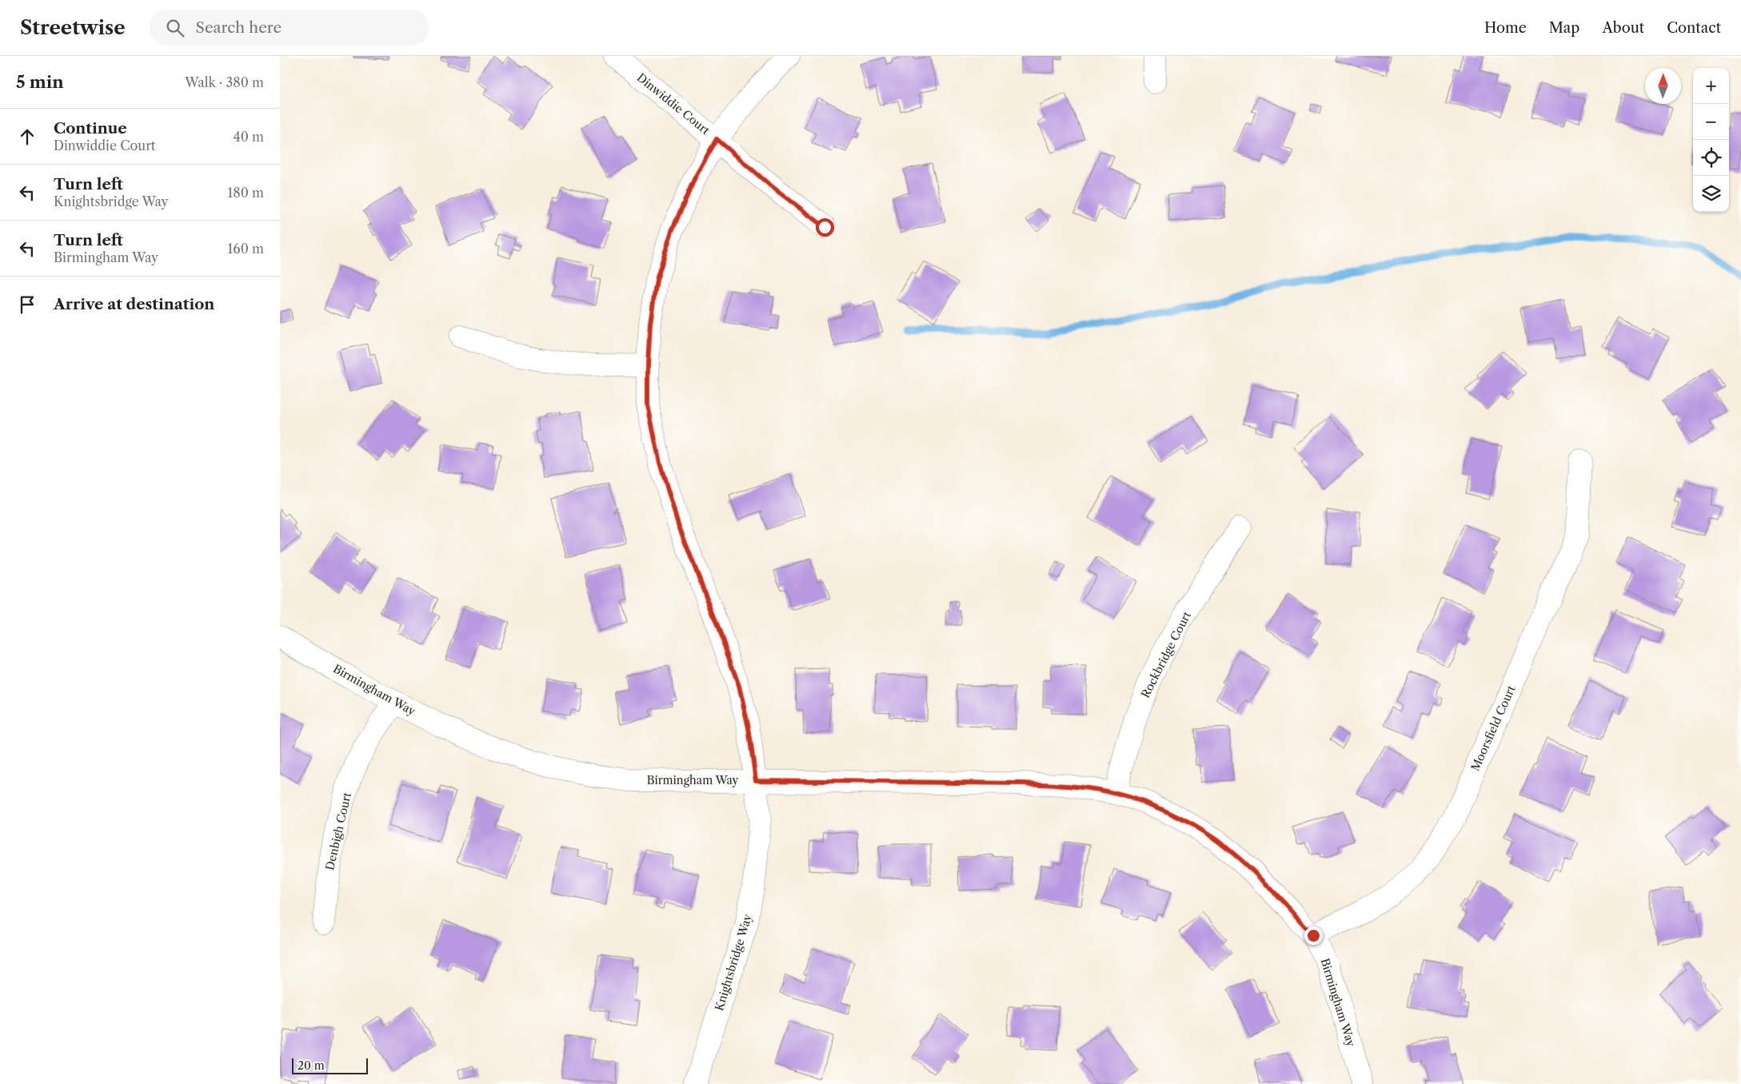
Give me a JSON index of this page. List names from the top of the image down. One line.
{"streets":{"street":["Dinwiddie Court","Rockbridge Court","Birmingham Way","Moorsfield Court","Denbigh Court","Knightsbridge Way"]},"crossings":[["Dinwiddie Court","Knightsbridge Way"],["Rockbridge Court","Birmingham Way"],["Birmingham Way","Moorsfield Court"],["Birmingham Way","Denbigh Court"],["Birmingham Way","Knightsbridge Way"]],"scale_bar":"20 m","north":"top","page":{"header":"Streetwise","search":"Search here","nav":["Home","Map","About","Contact"],"heading":["5 min","Walk · 380 m"],"map_buttons":["+","−"],"list":[["Continue","Dinwiddie Court","40 m"],["Turn left","Knightsbridge Way","180 m"],["Turn left","Birmingham Way","160 m"],"Arrive at destination"],"scale":"20 m"}}
